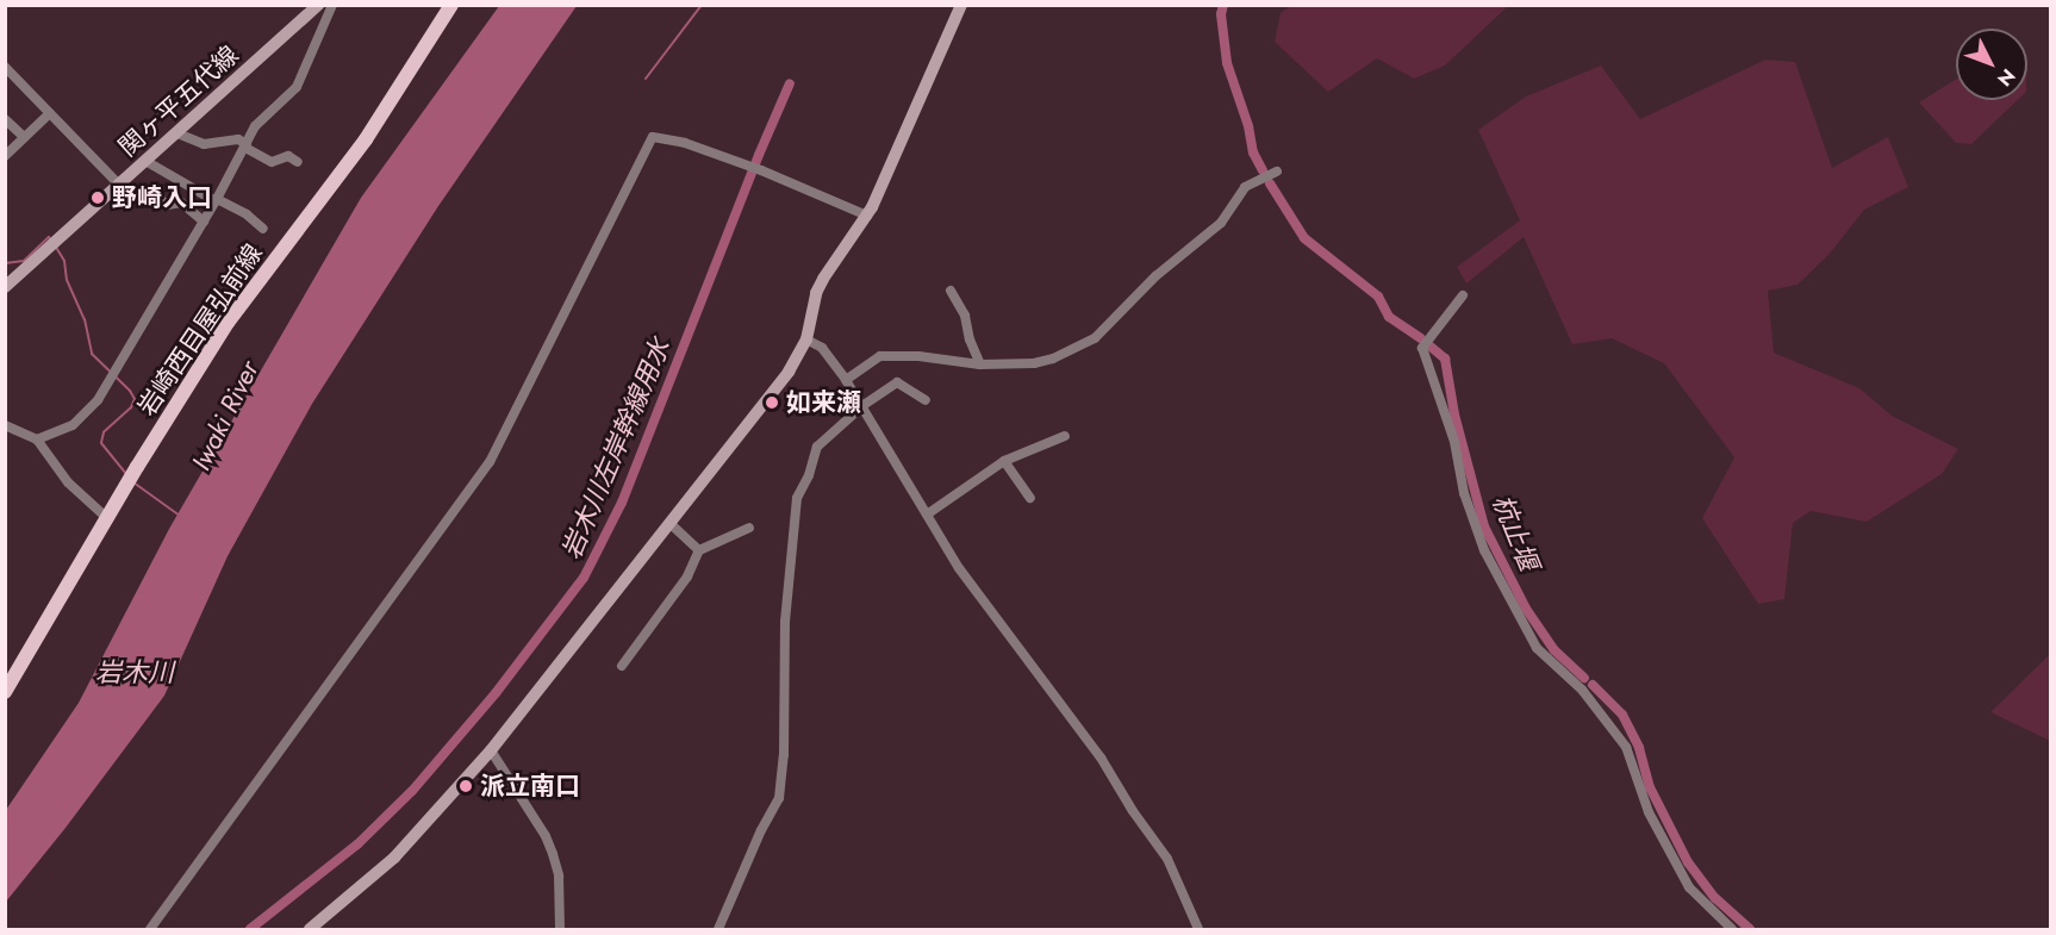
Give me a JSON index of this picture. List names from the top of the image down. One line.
{"streets":{"main road":["岩崎西目屋弘前線"],"street":["関ヶ平五代線"]},"water":["Iwaki River","岩木川左岸幹線用水","杭止堰","岩木川"],"places":["野崎入口","如来瀬","派立南口"],"north":"bottom right"}
